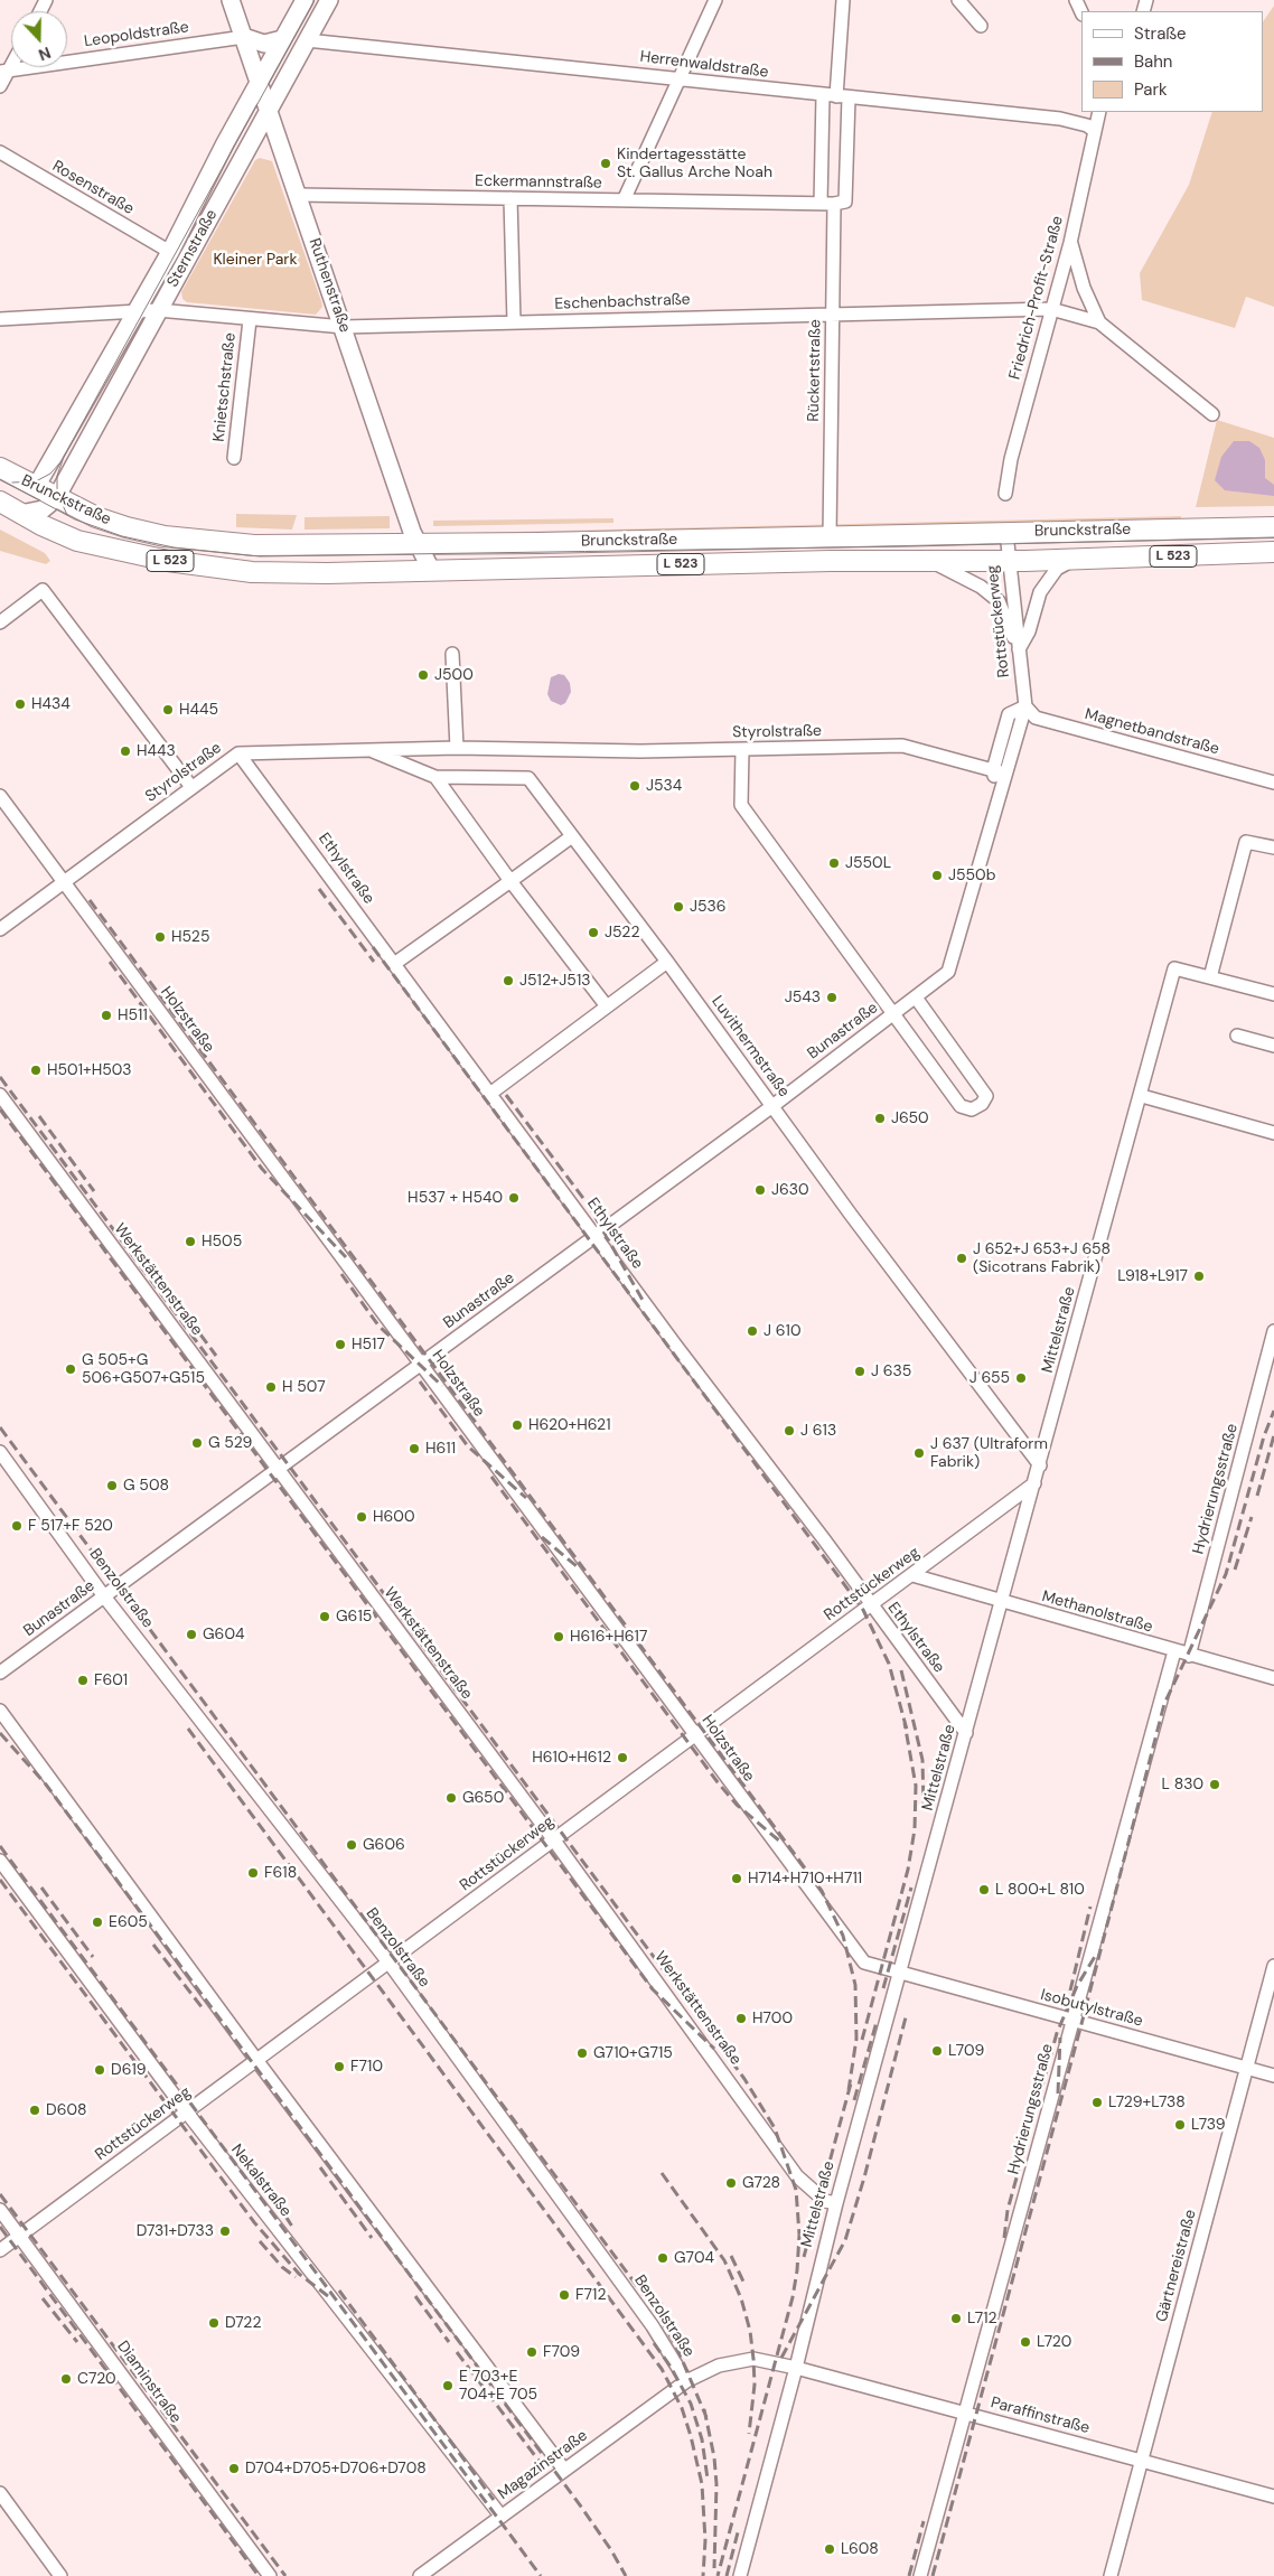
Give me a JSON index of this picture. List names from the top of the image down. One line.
{"streets":{"main road":["Sternstraße","Ruthenstraße","Brunckstraße","L 523"],"street":["Leopoldstraße","Herrenwaldstraße","Eckermannstraße","Rosenstraße","Friedrich-Profit-Straße","Eschenbachstraße","Rückertstraße","Knietschstraße","Rottstückerweg","Styrolstraße","Magnetbandstraße","Ethylstraße","Holzstraße","Bunastraße","Luvithermstraße","Werkstättenstraße","Mittelstraße","Hydrierungsstraße","Benzolstraße","Methanolstraße","Isobutylstraße","Nekalstraße","Gärtnereistraße","Diaminstraße","Paraffinstraße","Magazinstraße"]},"crossings":[["Leopoldstraße","Ruthenstraße"],["Herrenwaldstraße","Sternstraße"],["Herrenwaldstraße","Friedrich-Profit-Straße"],["Herrenwaldstraße","Rückertstraße"],["Eckermannstraße","Ruthenstraße"],["Eckermannstraße","Rückertstraße"],["Rosenstraße","Sternstraße"],["Sternstraße","Ruthenstraße"],["Sternstraße","Eschenbachstraße"],["Sternstraße","Brunckstraße"],["Ruthenstraße","Eschenbachstraße"],["Ruthenstraße","Brunckstraße"],["Friedrich-Profit-Straße","Eschenbachstraße"],["Eschenbachstraße","Rückertstraße"],["Eschenbachstraße","Knietschstraße"],["Rückertstraße","Brunckstraße"],["Brunckstraße","Rottstückerweg"],["Rottstückerweg","Styrolstraße"],["Rottstückerweg","Magnetbandstraße"],["Rottstückerweg","Ethylstraße"],["Rottstückerweg","Holzstraße"],["Rottstückerweg","Bunastraße"],["Rottstückerweg","Werkstättenstraße"],["Rottstückerweg","Mittelstraße"],["Rottstückerweg","Benzolstraße"],["Rottstückerweg","Methanolstraße"],["Rottstückerweg","Nekalstraße"],["Rottstückerweg","Diaminstraße"],["Styrolstraße","Ethylstraße"],["Styrolstraße","Holzstraße"],["Styrolstraße","Luvithermstraße"],["Ethylstraße","Bunastraße"],["Ethylstraße","Mittelstraße"],["Holzstraße","Bunastraße"],["Holzstraße","Mittelstraße"],["Holzstraße","Isobutylstraße"],["Bunastraße","Luvithermstraße"],["Bunastraße","Werkstättenstraße"],["Bunastraße","Benzolstraße"],["Luvithermstraße","Mittelstraße"],["Werkstättenstraße","Mittelstraße"],["Mittelstraße","Benzolstraße"],["Mittelstraße","Methanolstraße"],["Mittelstraße","Isobutylstraße"],["Mittelstraße","Paraffinstraße"],["Hydrierungsstraße","Methanolstraße"],["Hydrierungsstraße","Isobutylstraße"],["Hydrierungsstraße","Paraffinstraße"],["Benzolstraße","Paraffinstraße"],["Benzolstraße","Magazinstraße"],["Isobutylstraße","Gärtnereistraße"],["Nekalstraße","Magazinstraße"],["Gärtnereistraße","Paraffinstraße"]],"parks":["Kleiner Park"],"places":["Kindertagesstätte St. Gallus Arche Noah","J500","H434","H445","H443","J534","J550L","J550b","J536","J522","H525","J512+J513","J543","H511","H501+H503","J650","J630","H537 + H540","H505","J 652+J 653+J 658 (Sicotrans Fabrik)","L918+L917","J 610","H517","G 505+G 506+G507+G515","J 635","J 655","H 507","H620+H621","J 613","G 529","H611","J 637 (Ultraform Fabrik)","G 508","H600","F 517+F 520","G615","G604","H616+H617","F601","H610+H612","L 830","G650","G606","F618","H714+H710+H711","L 800+L 810","E605","H700","L709","G710+G715","F710","D619","L729+L738","D608","L739","G728","D731+D733","G704","F712","L712","D722","L720","F709","C720","E 703+E 704+E 705","D704+D705+D706+D708","L608"],"legend":["Straße","Bahn","Park"],"north":"bottom"}
